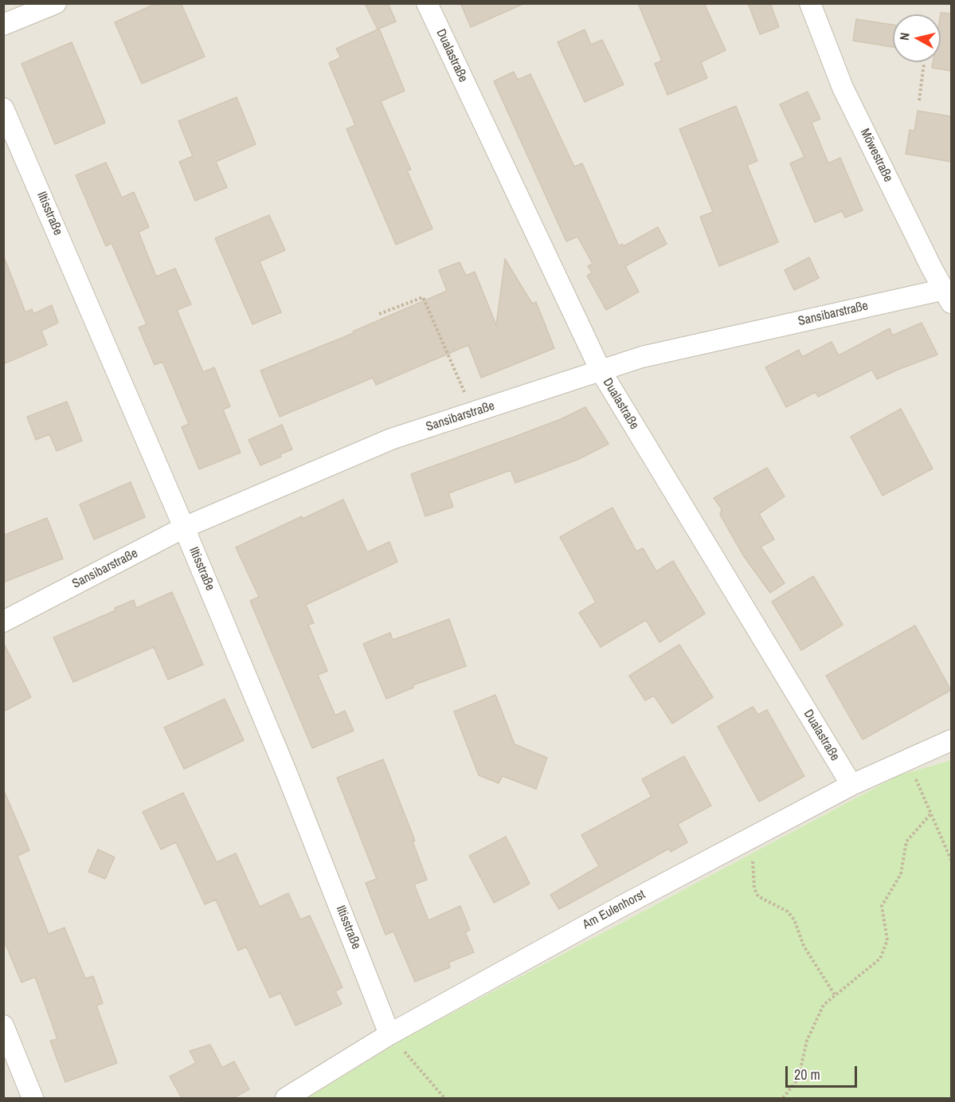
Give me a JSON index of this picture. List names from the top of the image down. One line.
{"streets":{"street":["Dualastraße","Möwestraße","Iltisstraße","Sansibarstraße","Am Eulenhorst"]},"crossings":[["Dualastraße","Sansibarstraße"],["Dualastraße","Am Eulenhorst"],["Möwestraße","Sansibarstraße"],["Iltisstraße","Sansibarstraße"],["Iltisstraße","Am Eulenhorst"]],"scale_bar":"20 m","north":"left"}
